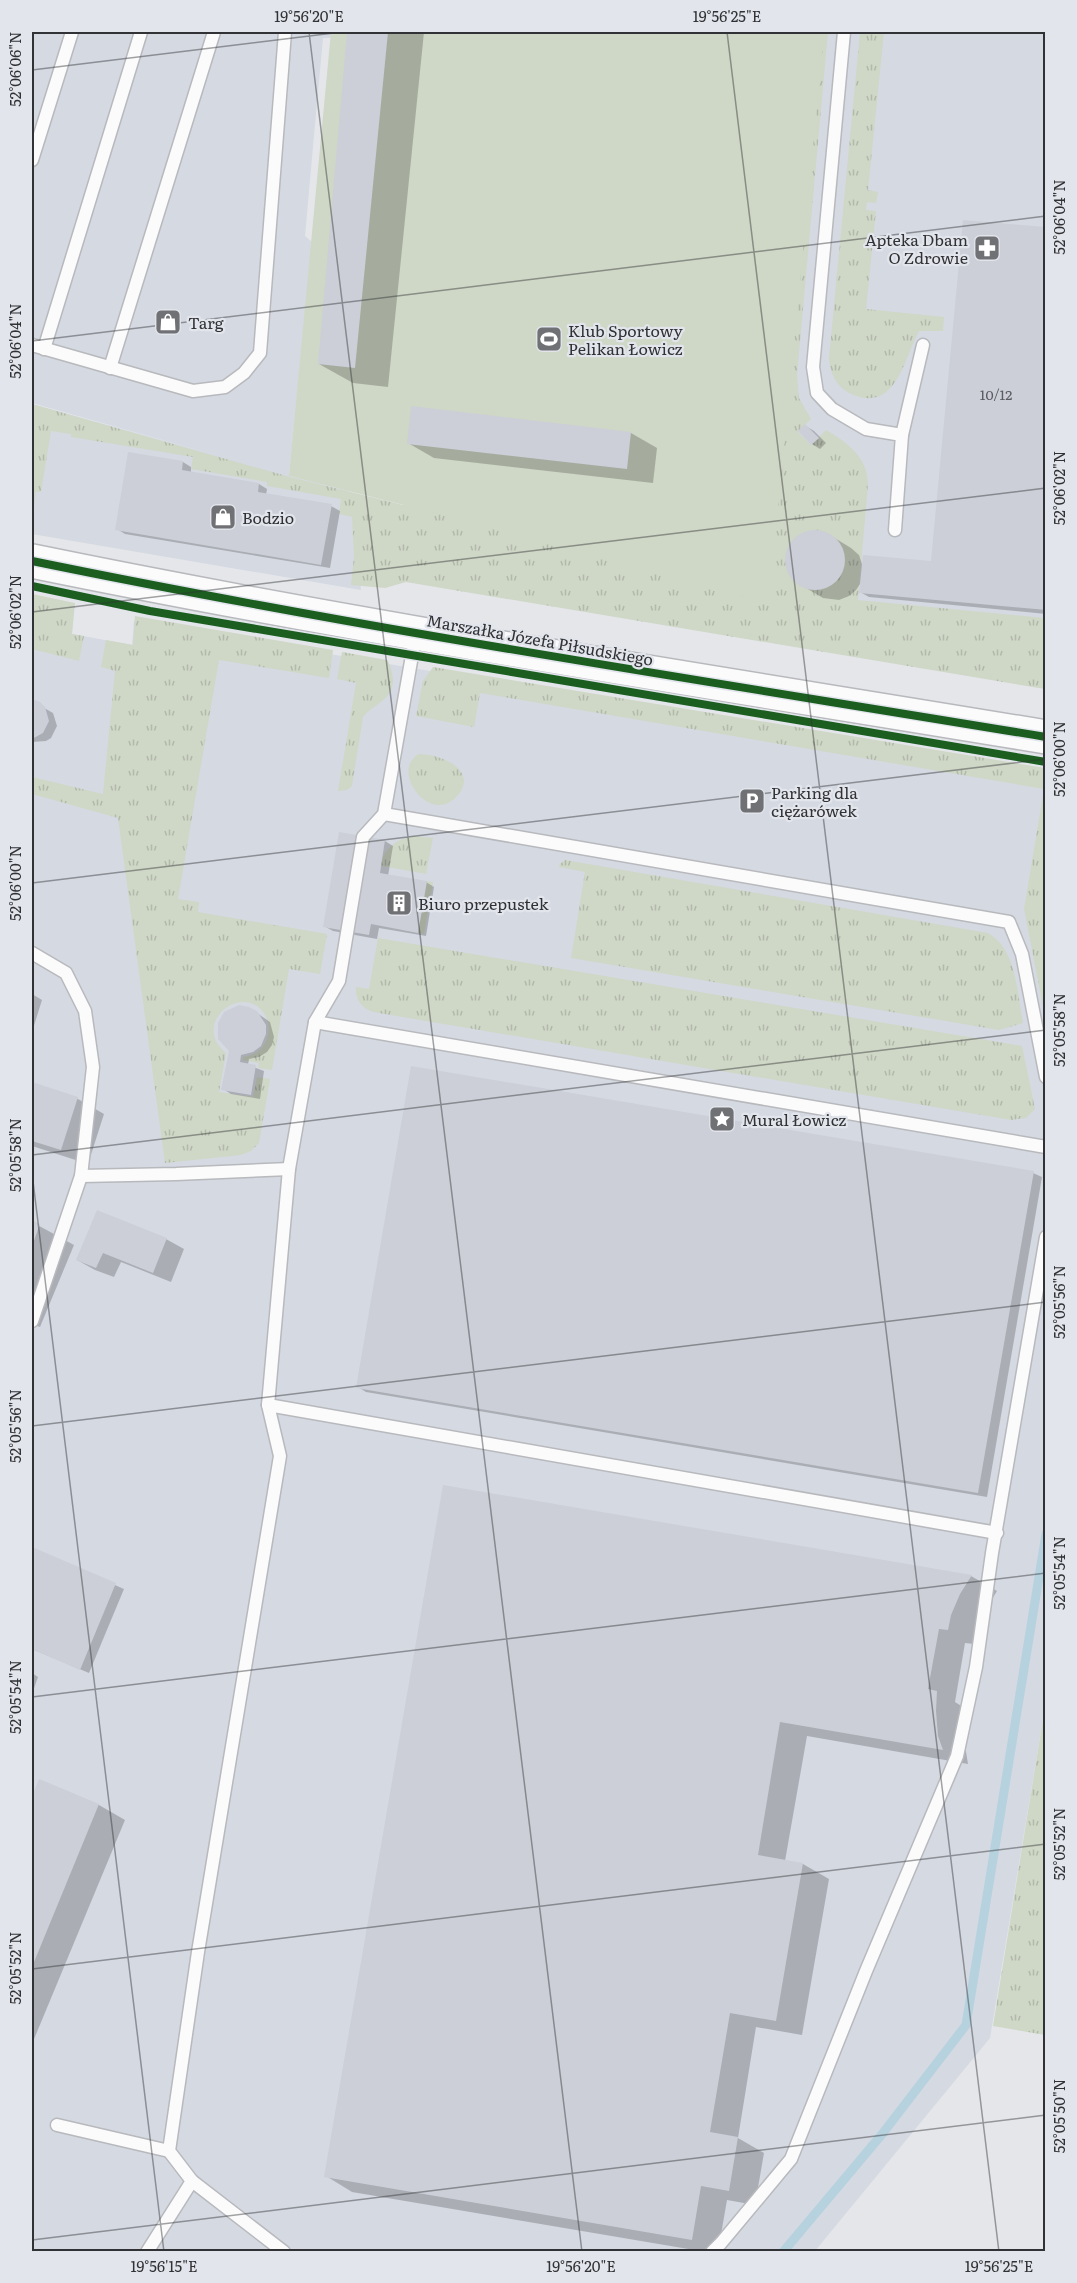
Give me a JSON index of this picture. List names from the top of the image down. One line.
{"streets":{"street":["Marszałka Józefa Piłsudskiego"]},"places":{"pharmacy":["Apteka Dbam O Zdrowie"],"shop":["Targ","Bodzio"],"sports":["Klub Sportowy Pelikan Łowicz"],"parking":["Parking dla ciężarówek"],"building":["Biuro przepustek"],"place":["Mural Łowicz"]},"house_numbers":["10/12"],"coordinates":["19°56'20\"E","19°56'25\"E","52°06'06\"N","52°06'04\"N","52°06'02\"N","52°06'00\"N","52°05'58\"N","52°05'56\"N","52°05'54\"N","52°05'52\"N","52°05'50\"N","19°56'15\"E"]}
